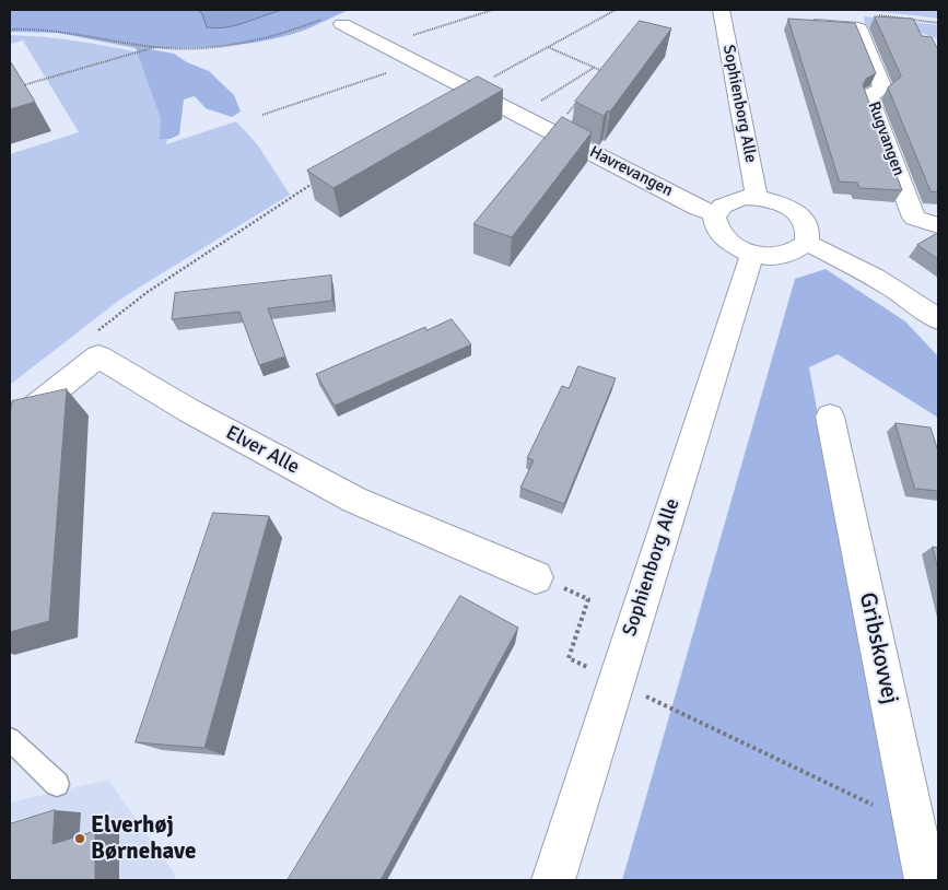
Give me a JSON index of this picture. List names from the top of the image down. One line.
{"streets":{"street":["Sophienborg Alle","Rugvangen","Havrevangen","Elver Alle","Gribskovvej"]},"crossings":[["Sophienborg Alle","Havrevangen"]],"places":["Elverhøj Børnehave"]}
